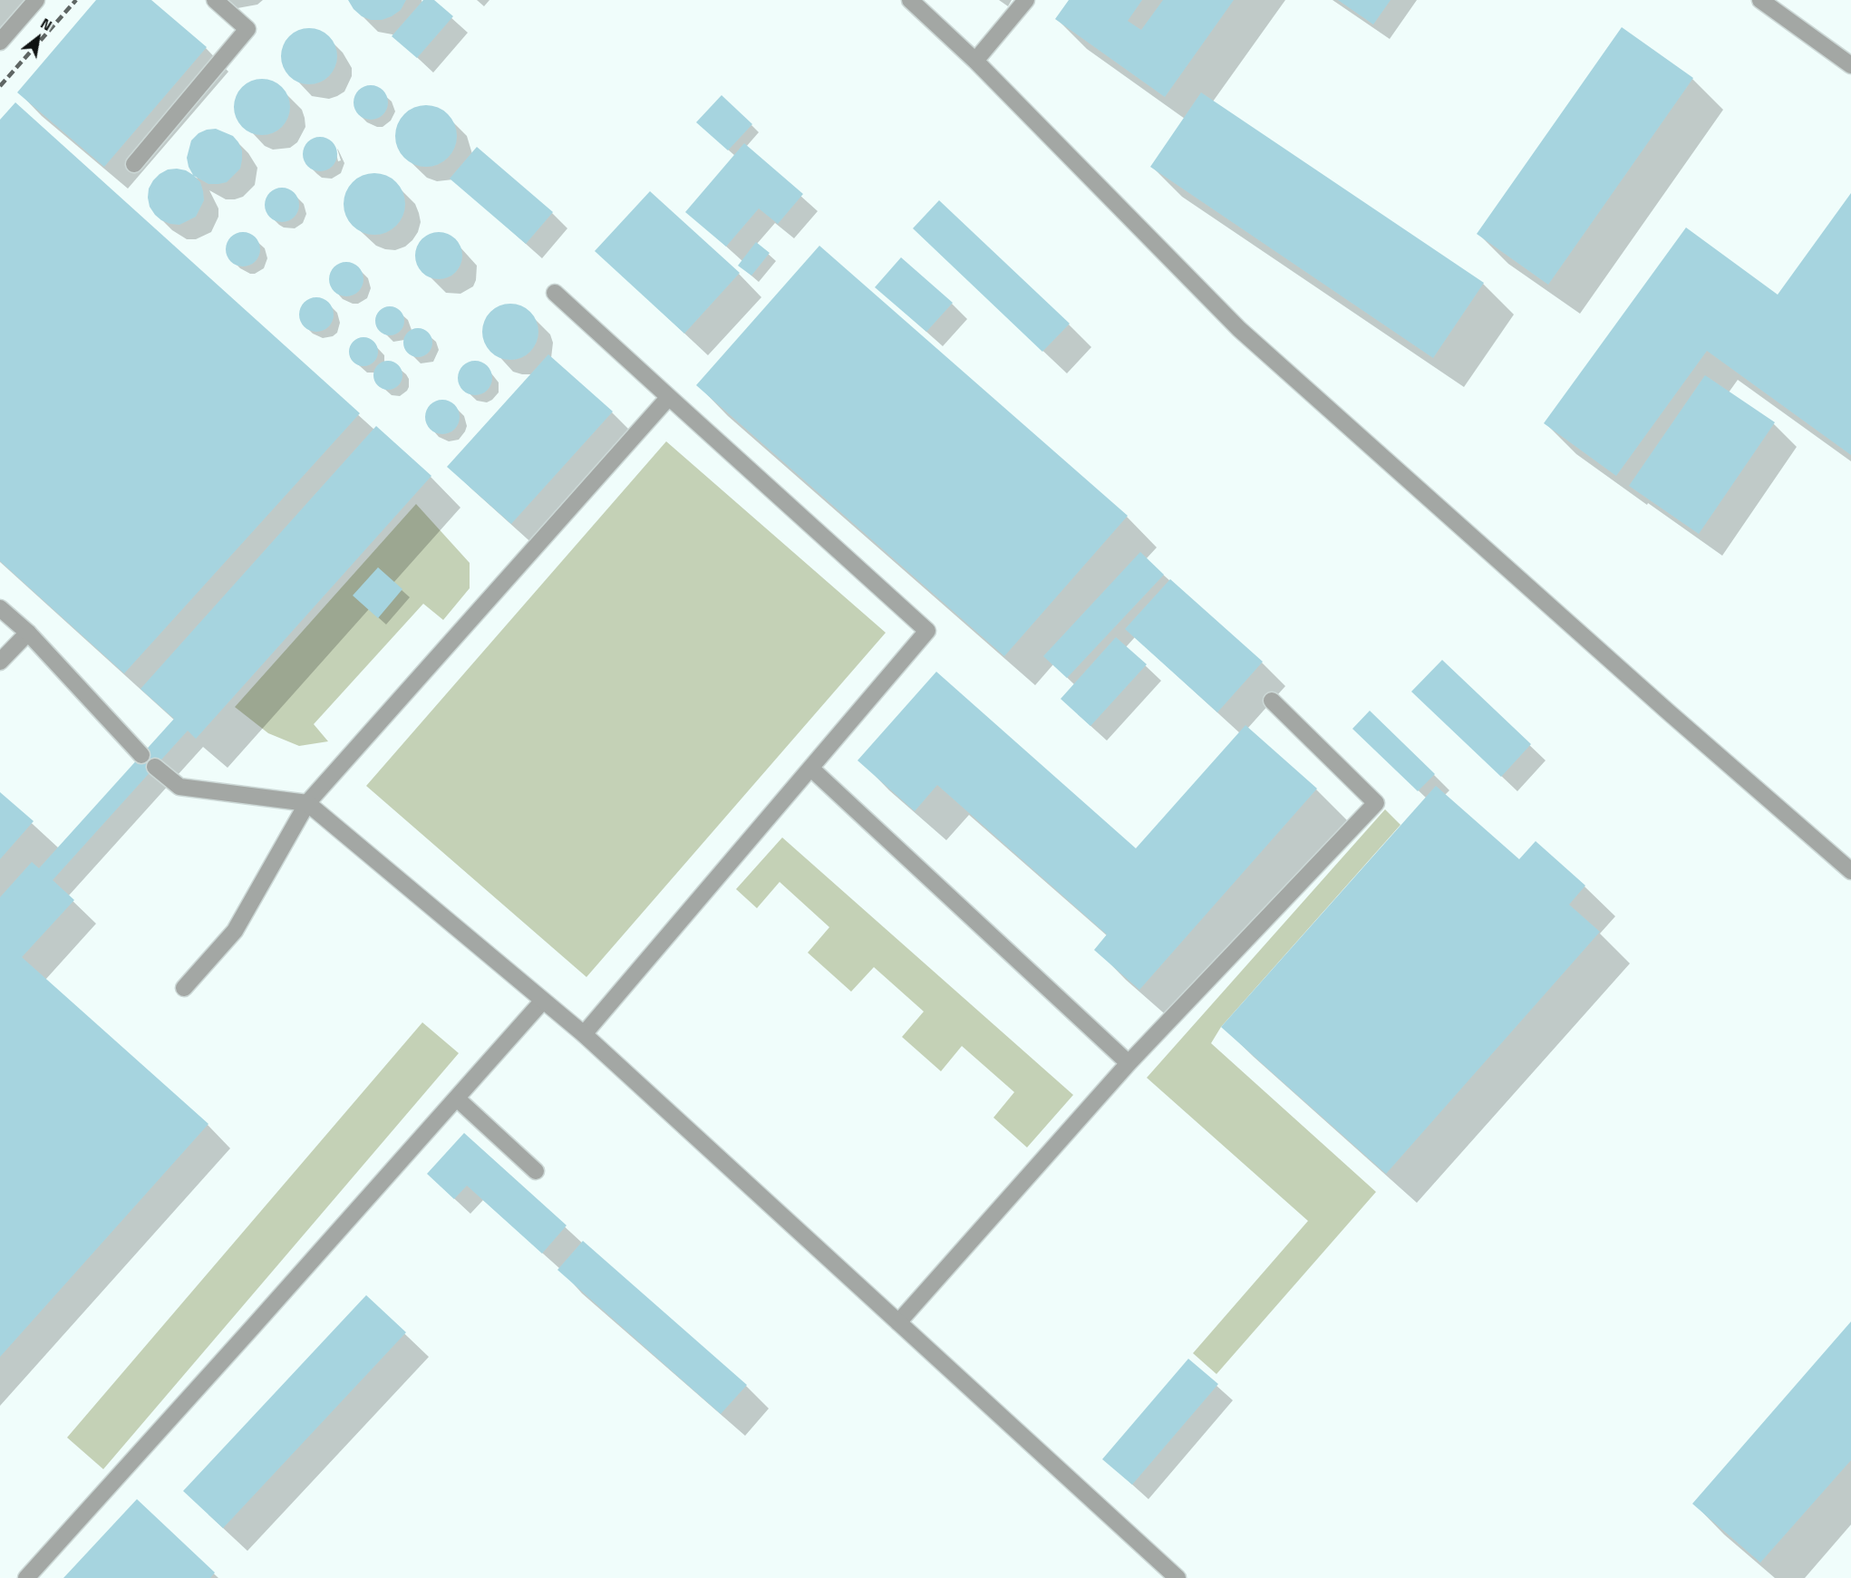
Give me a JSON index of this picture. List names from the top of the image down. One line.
{"north":"top right"}
